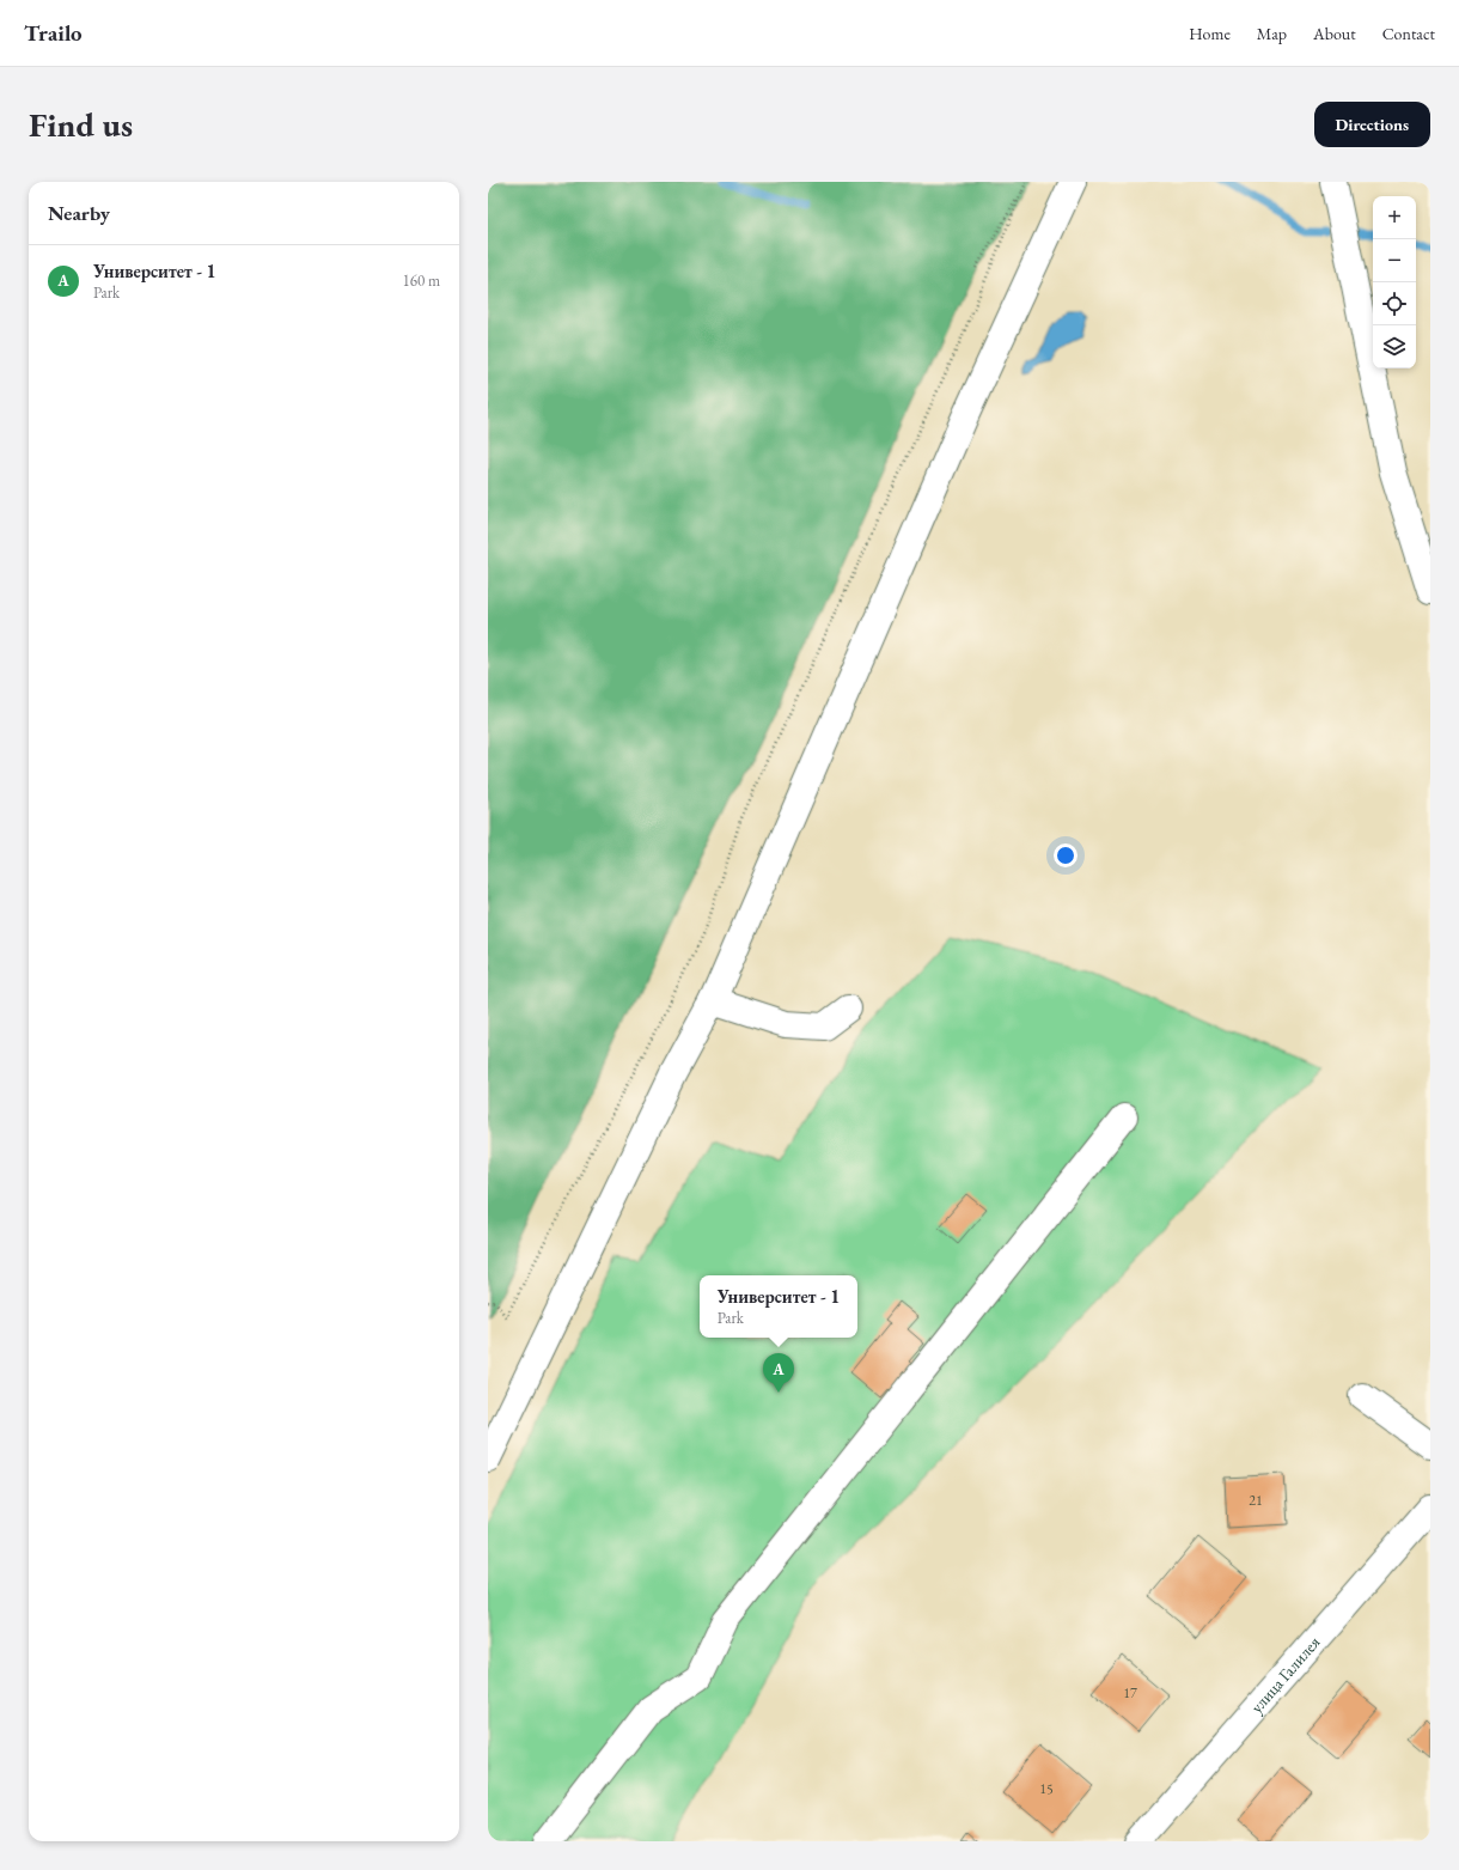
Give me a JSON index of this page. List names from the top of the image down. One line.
{"streets":{"street":["улица Галилея"]},"house_numbers":["21","17","15"],"page":{"header":"Trailo","nav":["Home","Map","About","Contact"],"buttons":"Directions","title":"Find us","heading":"Nearby","map_buttons":["+","−"],"list":[{"mark":"A","name":"Университет - 1","note":"Park","value":"160 m"}],"popup":["Университет - 1","Park"],"pins":"A"}}
